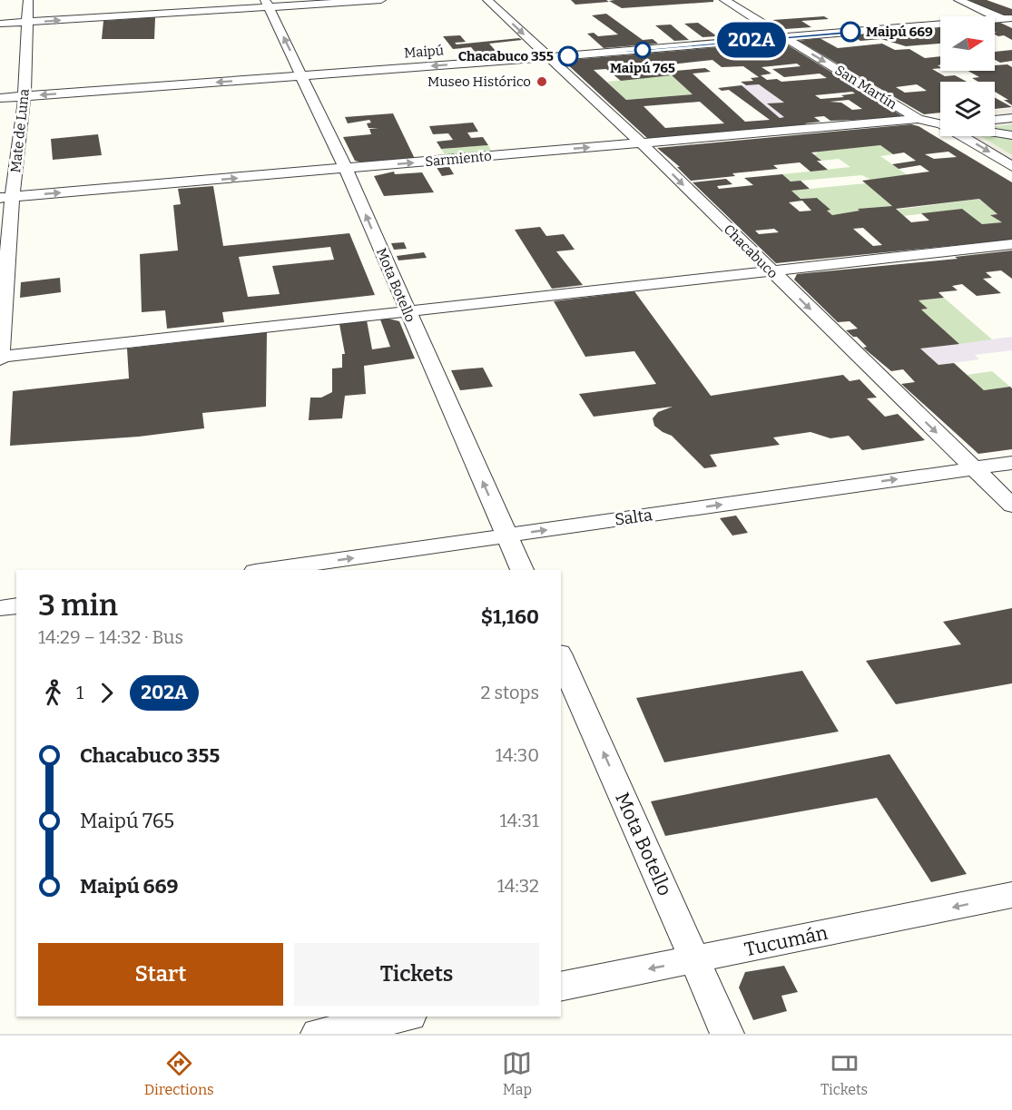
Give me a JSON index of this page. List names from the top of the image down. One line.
{"streets":{"street":["Maipú","San Martín","Mate de Luna","Sarmiento","Chacabuco","Mota Botello","Salta","Tucumán"]},"crossings":[["Maipú","San Martín"],["Maipú","Mate de Luna"],["Maipú","Chacabuco"],["Maipú","Mota Botello"],["San Martín","Sarmiento"],["Mate de Luna","Sarmiento"],["Sarmiento","Chacabuco"],["Sarmiento","Mota Botello"],["Chacabuco","Salta"],["Mota Botello","Salta"],["Mota Botello","Tucumán"]],"one_way":["San Martín","Chacabuco","Mota Botello","Salta","Tucumán"],"places":["Maipú 669","Maipú 765","Chacabuco 355","Museo Histórico"],"lines":["bus line 202A"],"north":"right","page":{"on_map":"202A","heading":["3 min","14:29 – 14:32 · Bus","$1,160"],"legs":["1","202A","2 stops"],"list":[{"name":"Chacabuco 355","value":"14:30"},{"name":"Maipú 765","value":"14:31"},{"name":"Maipú 669","value":"14:32"}],"buttons":["Start","Tickets"],"tabs":["Directions","Map","Tickets"]}}
